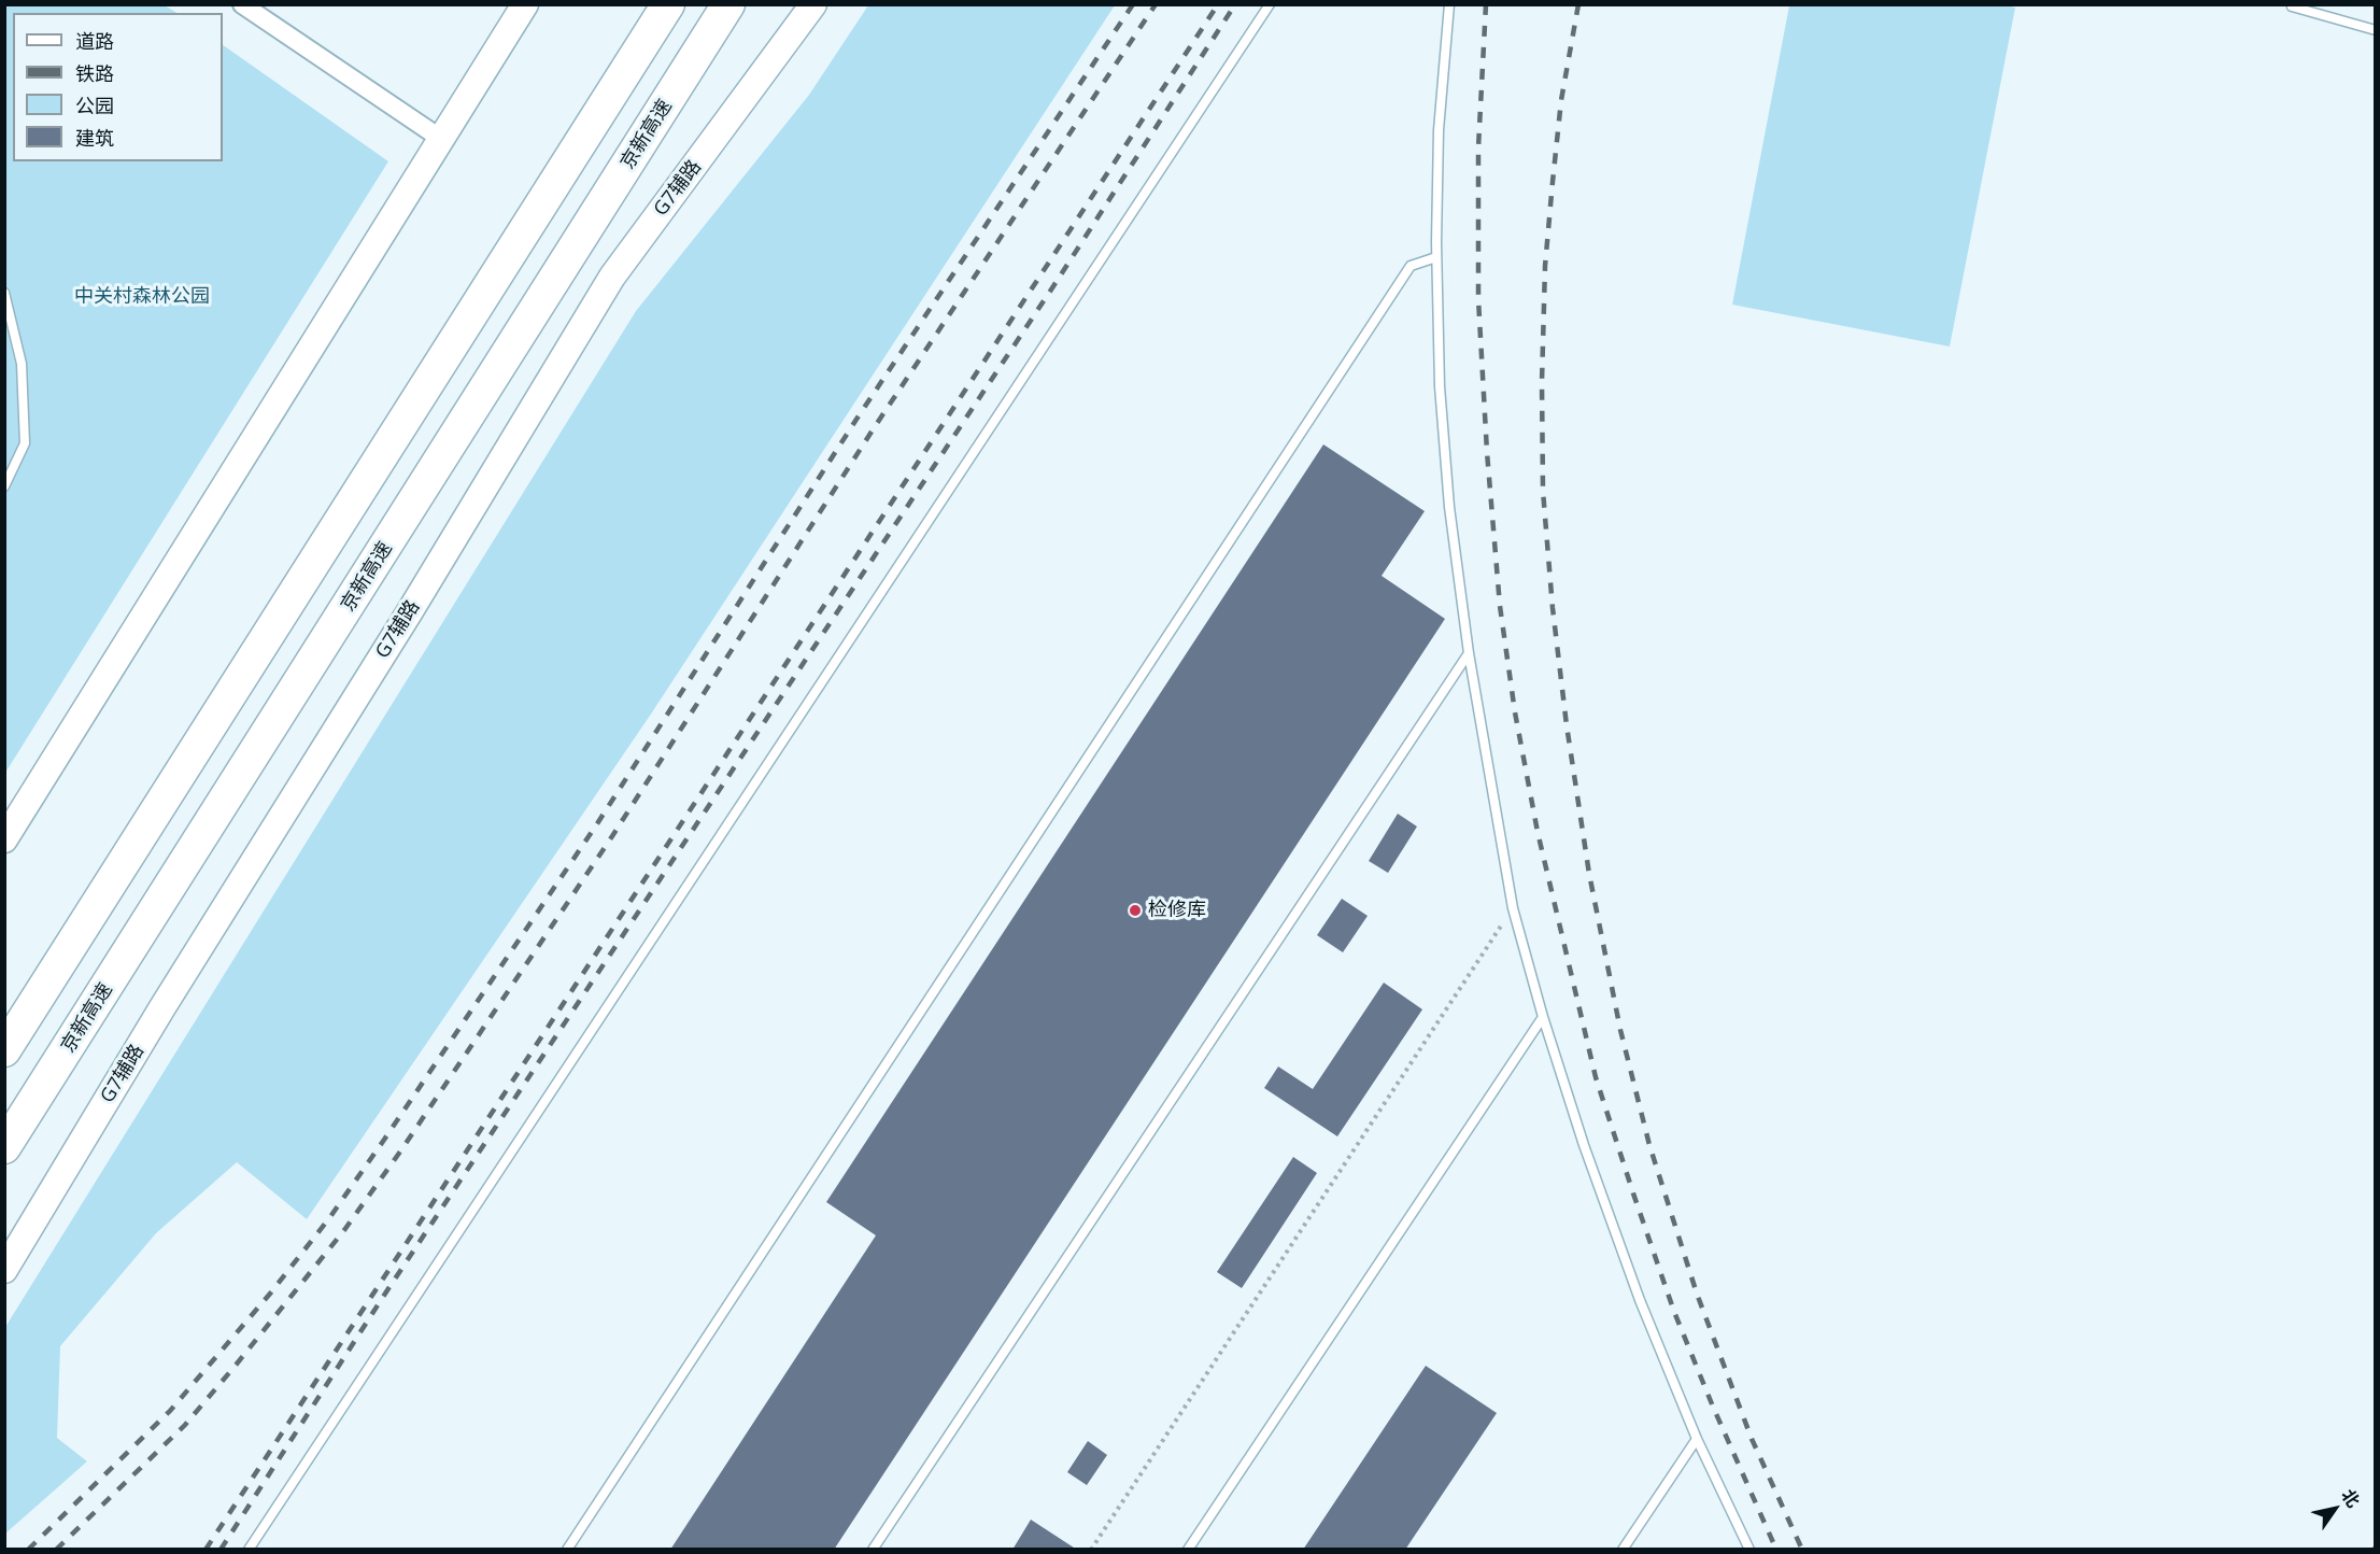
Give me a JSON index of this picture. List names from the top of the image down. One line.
{"streets":{"highway":["京新高速"],"street":["G7辅路"]},"parks":["中关村森林公园"],"places":["检修库"],"legend":["道路","铁路","公园","建筑"],"north":"top right"}
